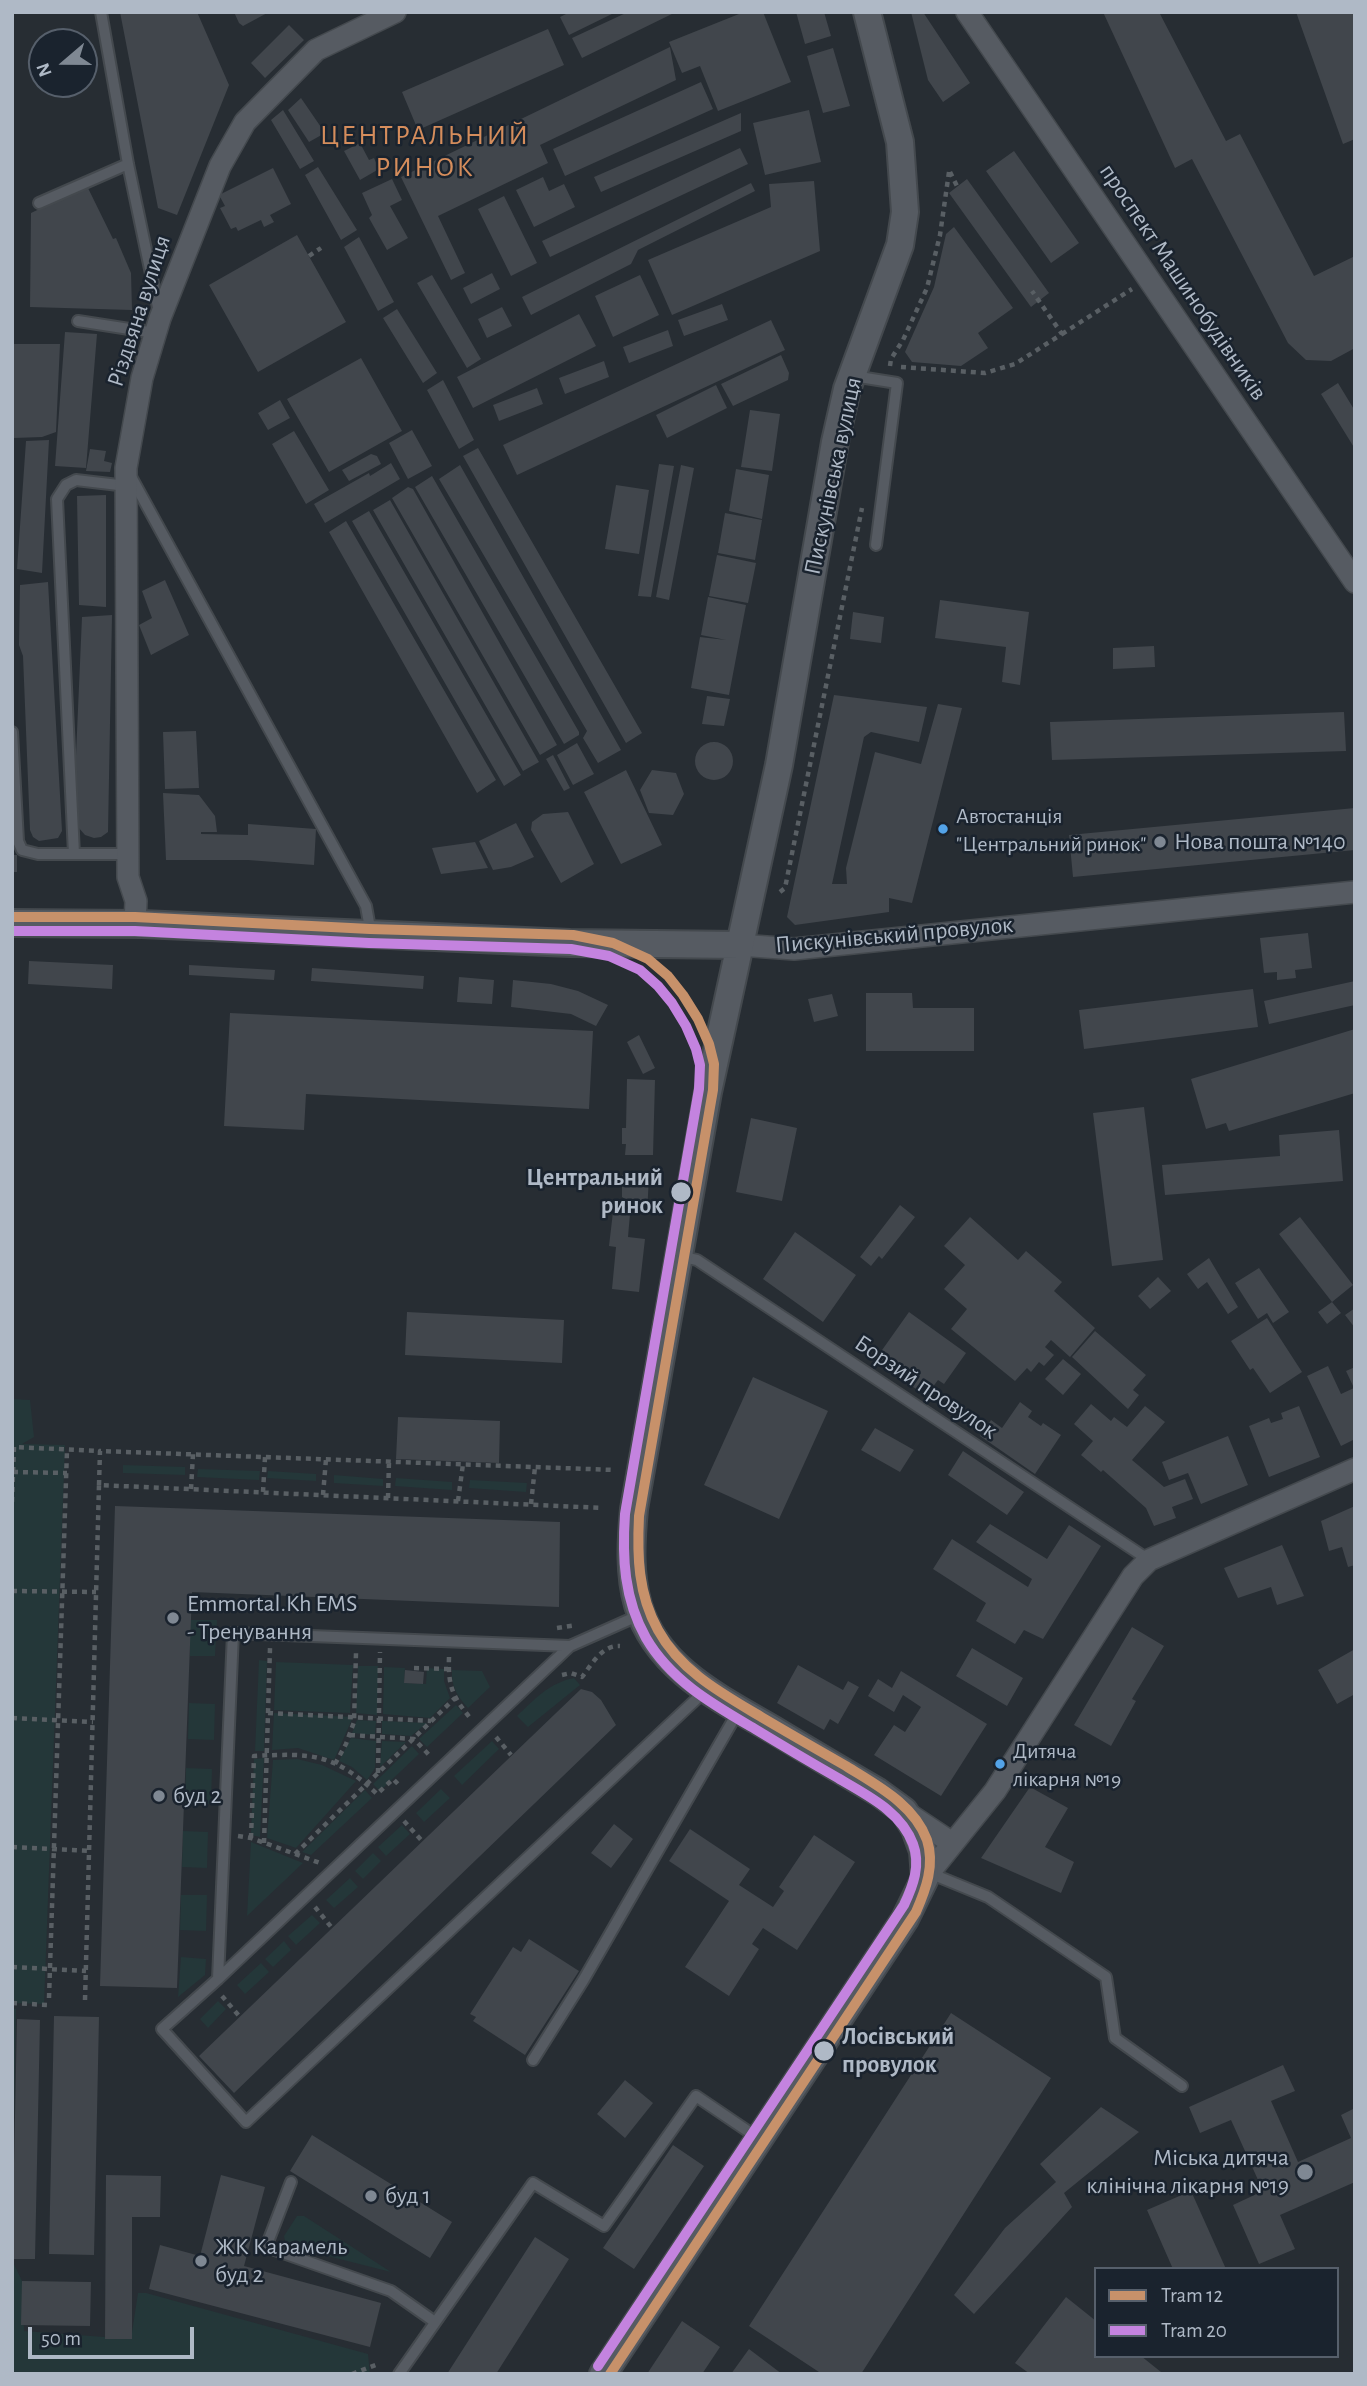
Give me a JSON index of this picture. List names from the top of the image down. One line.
{"streets":{"street":["проспект Машинобудівників","Різдвяна вулиця","Пискунівська вулиця","Пискунівський провулок"],"lane":["Борзий провулок"]},"crossings":[["Різдвяна вулиця","Пискунівський провулок"],["Пискунівська вулиця","Пискунівський провулок"]],"districts":["ЦЕНТРАЛЬНИЙ РИНОК"],"places":["Автостанція \"Центральний ринок\"","Нова пошта №140","Центральний ринок","Emmortal.Kh EMS - Тренування","Дитяча лікарня №19","буд 2","Лосівський провулок","Міська дитяча клінічна лікарня №19","буд 1","ЖК Карамель буд 2"],"lines":["tram line 12","tram line 20"],"legend":["Tram 12","Tram 20"],"scale_bar":"50 m","north":"left"}
